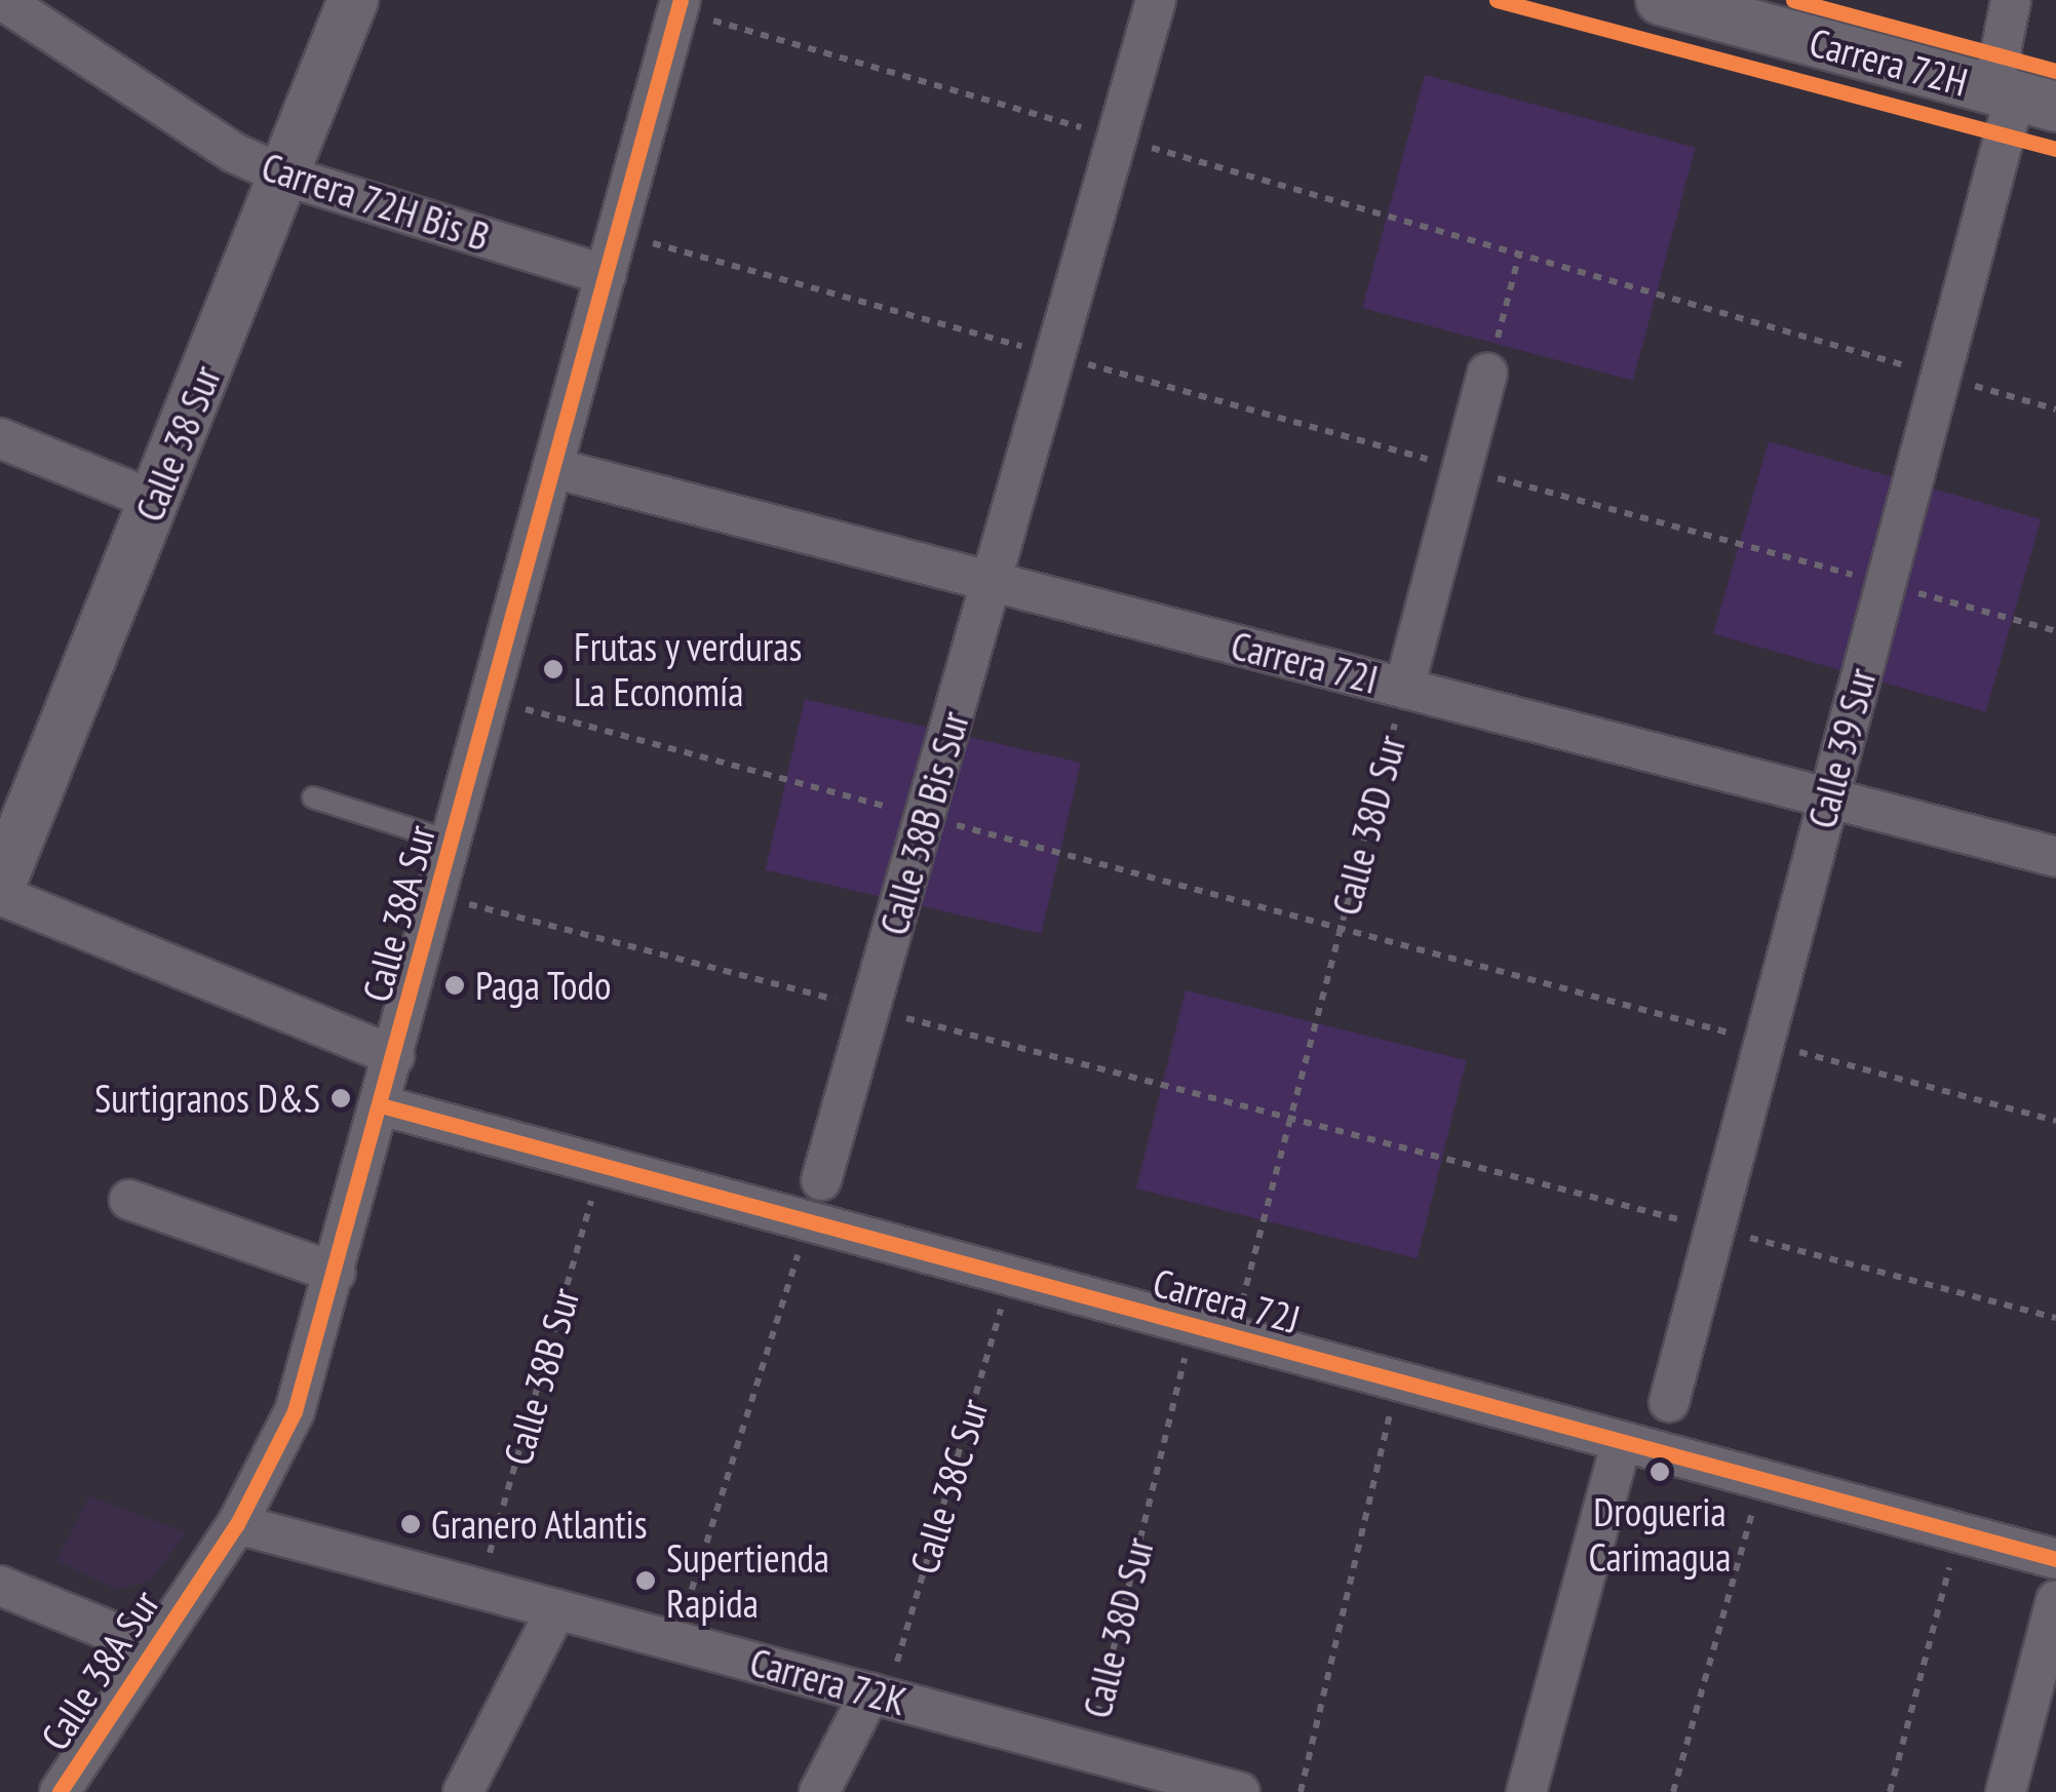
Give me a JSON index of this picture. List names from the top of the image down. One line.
{"streets":{"street":["Carrera 72H","Carrera 72H Bis B","Calle 38 Sur","Carrera 72I","Calle 39 Sur","Calle 38B Bis Sur","Calle 38D Sur","Calle 38A Sur","Carrera 72J","Carrera 72K"],"path":["Calle 38B Sur","Calle 38C Sur"]},"crossings":[["Carrera 72H","Calle 39 Sur"],["Carrera 72H Bis B","Calle 38 Sur"],["Carrera 72H Bis B","Calle 38A Sur"],["Carrera 72I","Calle 39 Sur"],["Carrera 72I","Calle 38B Bis Sur"],["Carrera 72I","Calle 38D Sur"],["Carrera 72I","Calle 38A Sur"],["Calle 38D Sur","Carrera 72J"],["Calle 38D Sur","Carrera 72K"],["Calle 38A Sur","Carrera 72J"],["Calle 38A Sur","Carrera 72K"],["Carrera 72J","Calle 38B Sur"],["Carrera 72J","Calle 38C Sur"],["Calle 38B Sur","Carrera 72K"],["Calle 38C Sur","Carrera 72K"]],"places":["Frutas y verduras La Economía","Paga Todo","Surtigranos D&S","Drogueria Carimagua","Granero Atlantis","Supertienda Rapida"]}
